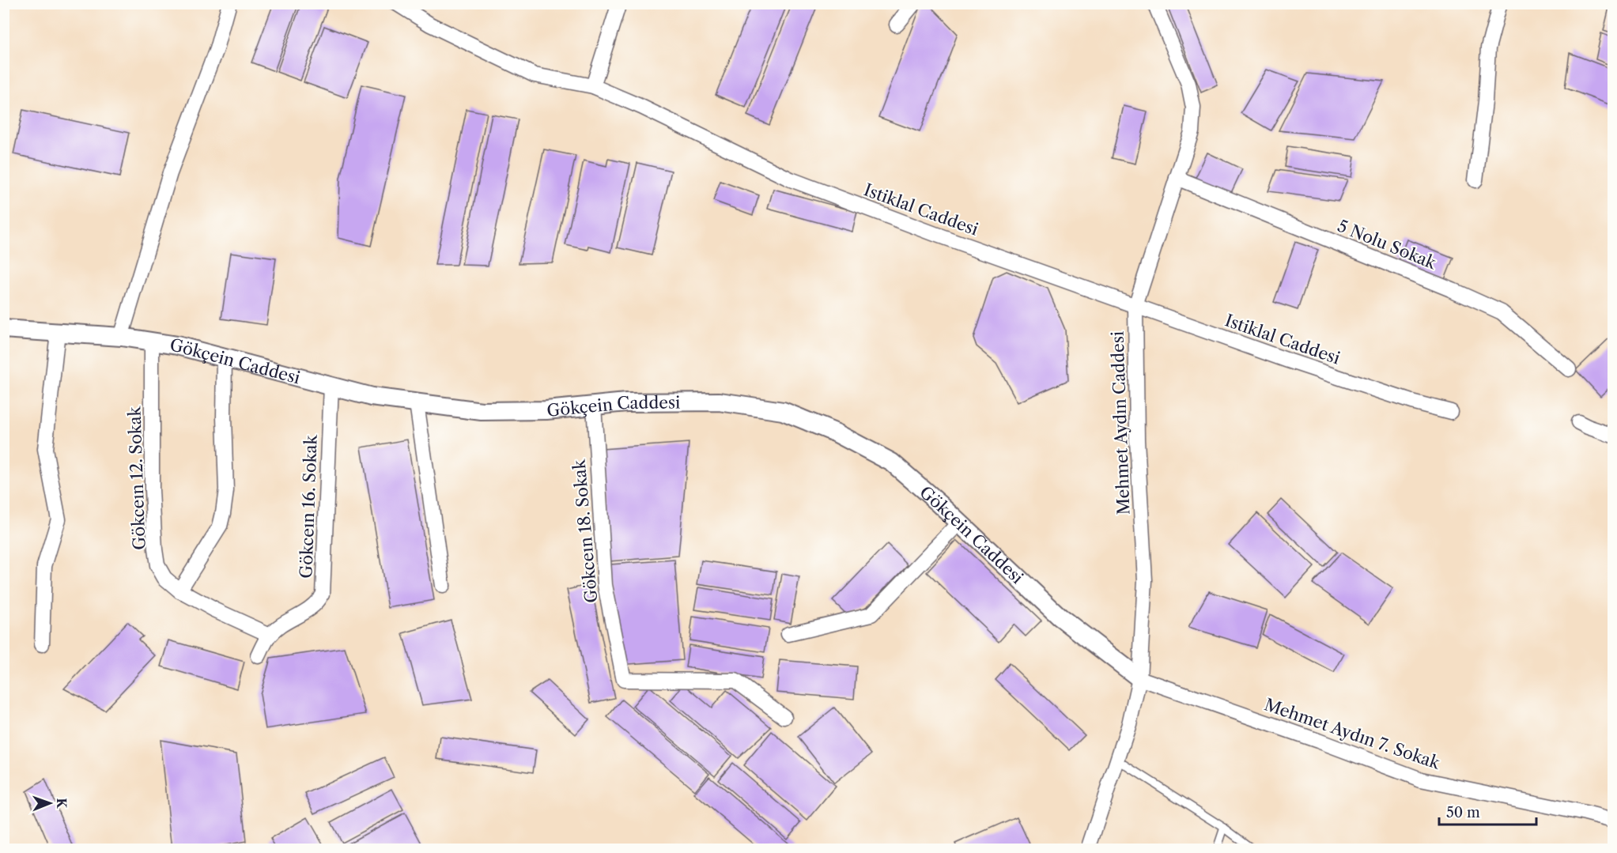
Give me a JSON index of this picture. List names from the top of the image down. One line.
{"streets":{"street":["Istiklal Caddesi","5 Nolu Sokak","Gökçein Caddesi","Mehmet Aydın Caddesi","Gökceın 12. Sokak","Gökceın 16. Sokak","Gökceın 18. Sokak","Mehmet Aydın 7. Sokak"]},"crossings":[["Istiklal Caddesi","Mehmet Aydın Caddesi"],["5 Nolu Sokak","Mehmet Aydın Caddesi"],["Gökçein Caddesi","Mehmet Aydın Caddesi"],["Gökçein Caddesi","Gökceın 12. Sokak"],["Gökçein Caddesi","Gökceın 16. Sokak"],["Gökçein Caddesi","Gökceın 18. Sokak"],["Gökçein Caddesi","Mehmet Aydın 7. Sokak"],["Mehmet Aydın Caddesi","Mehmet Aydın 7. Sokak"],["Gökceın 12. Sokak","Gökceın 16. Sokak"]],"scale_bar":"50 m","north":"right"}
